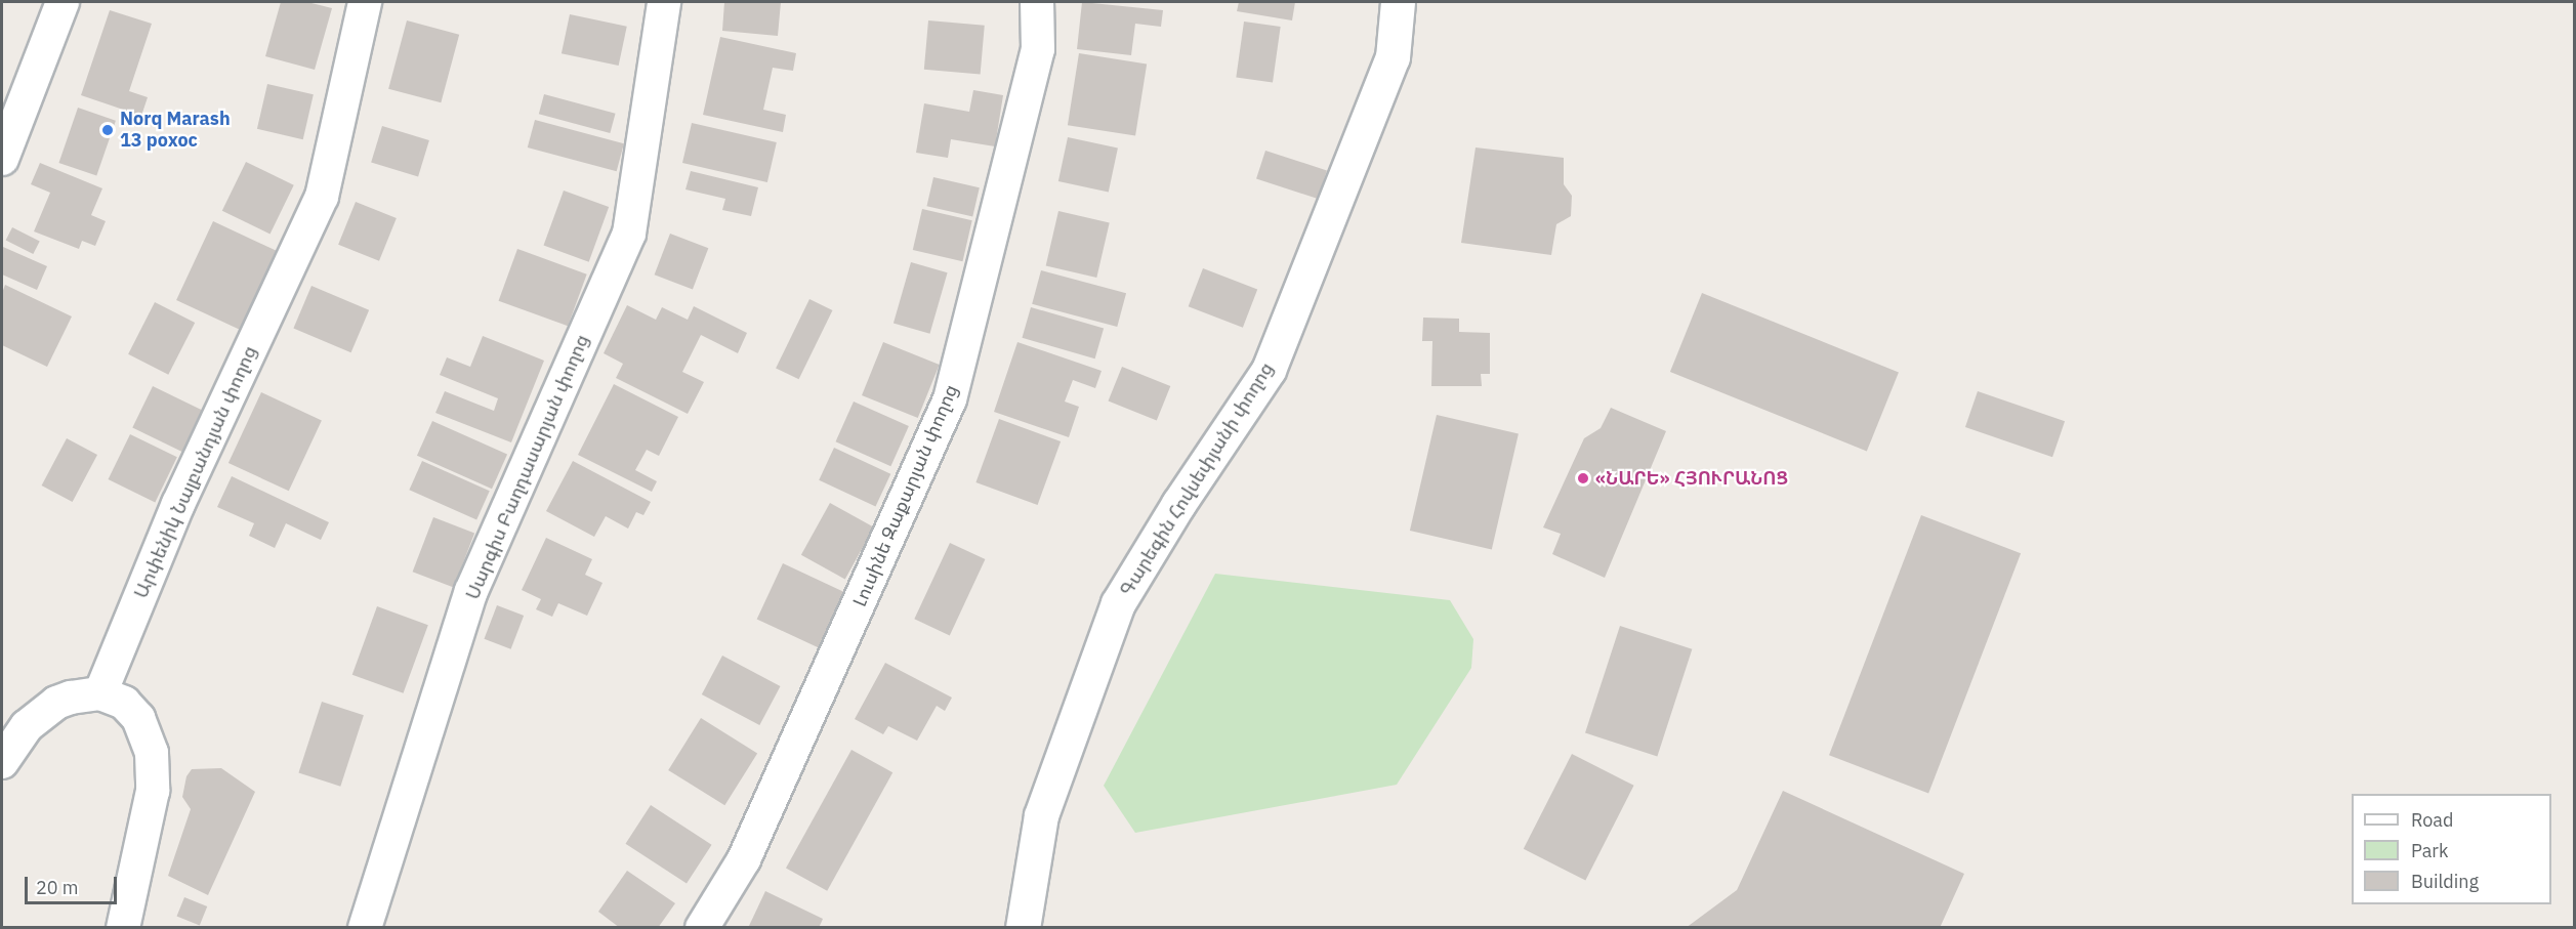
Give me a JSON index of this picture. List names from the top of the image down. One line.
{"streets":{"main road":["Գարեգին Հովսեփյանի փողոց"],"street":["Սարգիս Բաղդասարյան փողոց","Արփենիկ Նալբանդյան փողոց","Լուսինե Զաքարյան փողոց"]},"places":["Norq Marash 13 poxoc","«ՆԱՐԵ» ՀՅՈՒՐԱՆՈՑ"],"legend":["Road","Park","Building"],"scale_bar":"20 m"}
